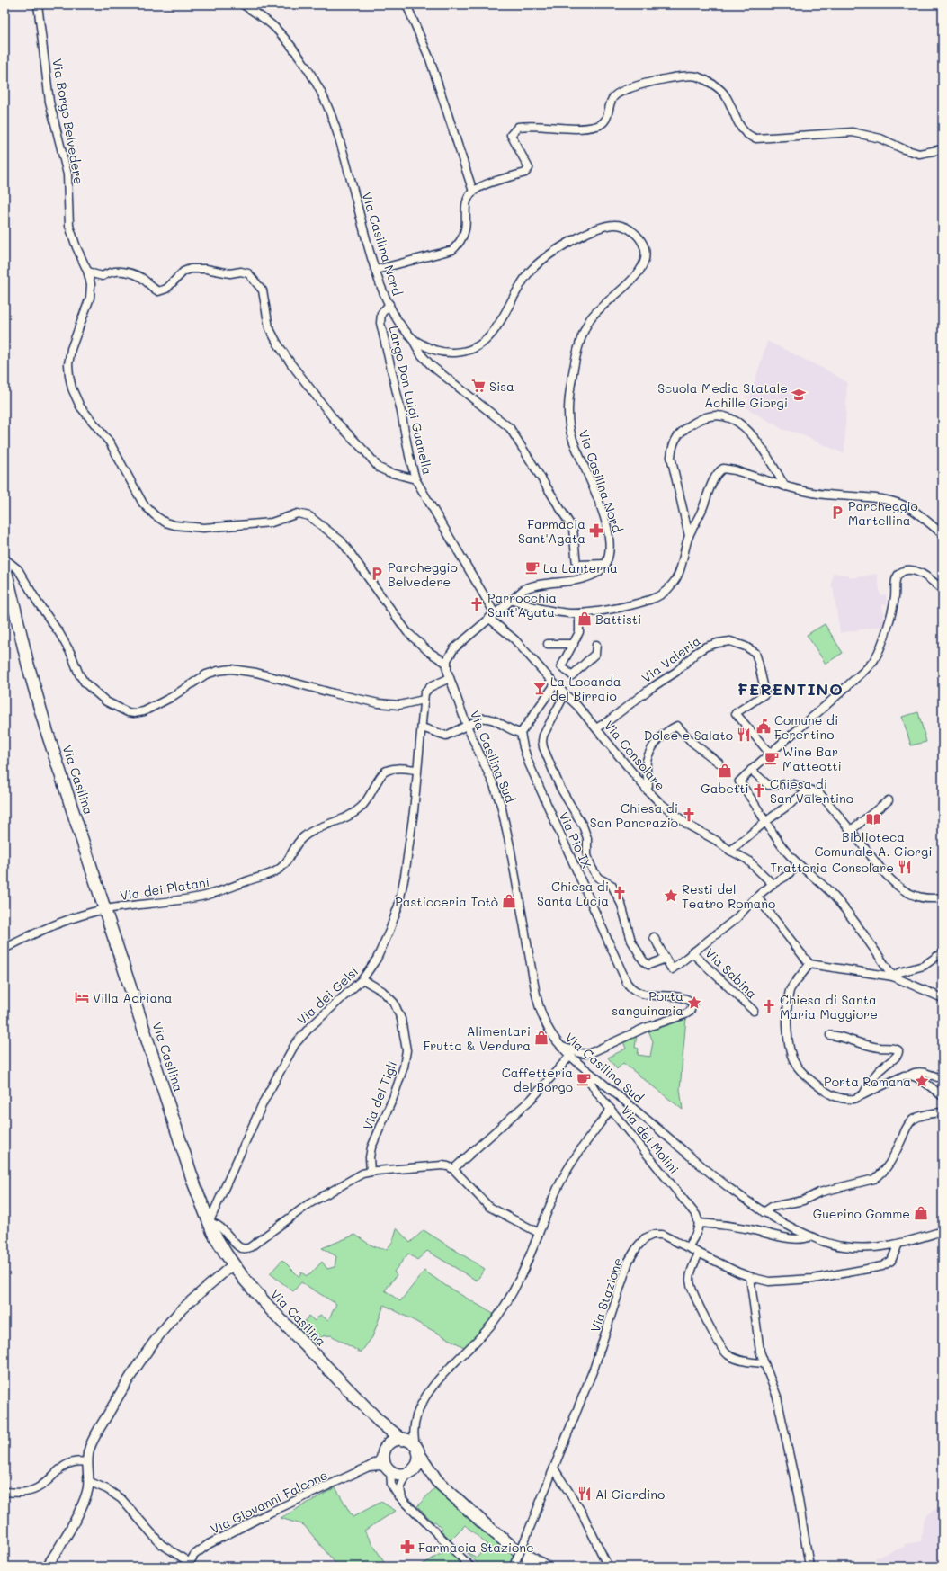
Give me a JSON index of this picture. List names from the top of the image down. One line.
{"streets":{"main road":["Via Casilina"],"street":["Via Borgo Belvedere","Via Casilina Nord","Largo Don Luigi Guanella","Via Valeria","Via Consolare","Via Casilina Sud","Via Pio IX","Via dei Platani","Via Sabina","Via dei Gelsi","Via dei Tigli","Via dei Molini","Via Stazione","Via Giovanni Falcone"]},"crossings":[["Via Borgo Belvedere","Via Casilina Sud"],["Via Casilina Nord","Largo Don Luigi Guanella"],["Largo Don Luigi Guanella","Via Consolare"],["Via Valeria","Via Consolare"],["Via Casilina Sud","Via Pio IX"],["Via Casilina Sud","Via dei Molini"],["Via Casilina Sud","Via Stazione"],["Via Casilina","Via dei Platani"],["Via Casilina","Via dei Gelsi"],["Via Casilina","Via Giovanni Falcone"],["Via dei Platani","Via dei Gelsi"],["Via dei Gelsi","Via dei Tigli"]],"districts":["FERENTINO"],"places":{"supermarket":["Sisa"],"school or university":["Scuola Media Statale Achille Giorgi"],"parking":["Parcheggio Martellina","Parcheggio Belvedere"],"pharmacy":["Farmacia Sant'Agata","Farmacia Stazione"],"cafe":["La Lanterna","Wine Bar Matteotti","Caffetteria del Borgo"],"church":["Parrocchia Sant'Agata","Chiesa di San Valentino","Chiesa di San Pancrazio","Chiesa di Santa Lucia","Chiesa di Santa Maria Maggiore"],"shop":["Battisti","Gabetti","Pasticceria Totò","Alimentari Frutta & Verdura","Guerino Gomme"],"bar":["La Locanda del Birraio"],"public building":["Comune di Ferentino"],"restaurant":["Dolce e Salato","Trattoria Consolare","Al Giardino"],"library":["Biblioteca Comunale A. Giorgi"],"place":["Resti del Teatro Romano","Porta sanguinaria","Porta Romana"],"hotel":["Villa Adriana"]}}
